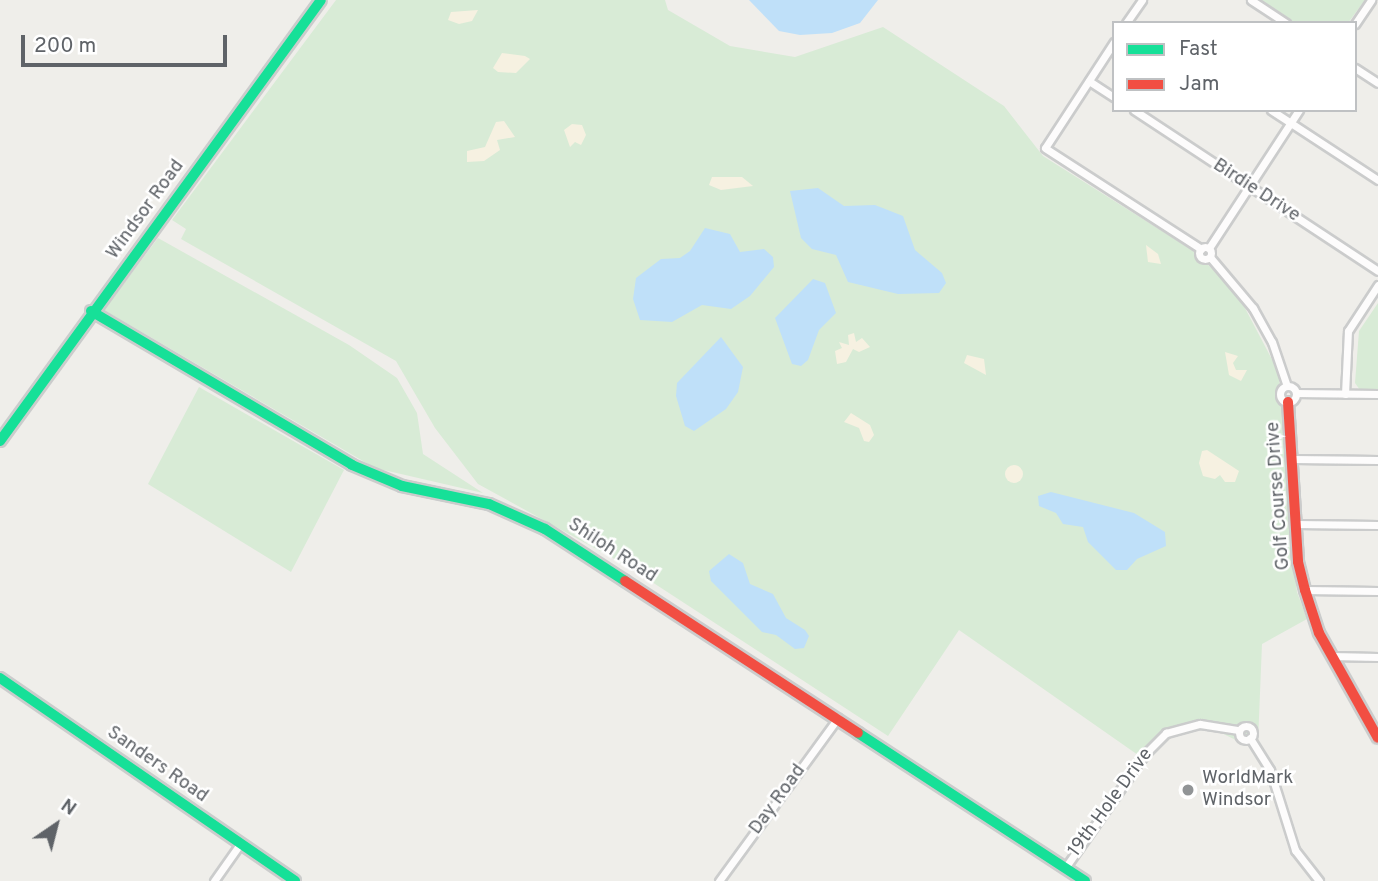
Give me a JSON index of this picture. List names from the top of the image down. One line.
{"streets":{"main road":["Windsor Road","Golf Course Drive","Shiloh Road","Sanders Road"],"street":["Birdie Drive","Day Road","19th Hole Drive"]},"crossings":[["Windsor Road","Shiloh Road"],["Shiloh Road","Day Road"],["Shiloh Road","19th Hole Drive"]],"places":["WorldMark Windsor"],"legend":["Fast","Jam"],"scale_bar":"200 m","north":"top right"}
